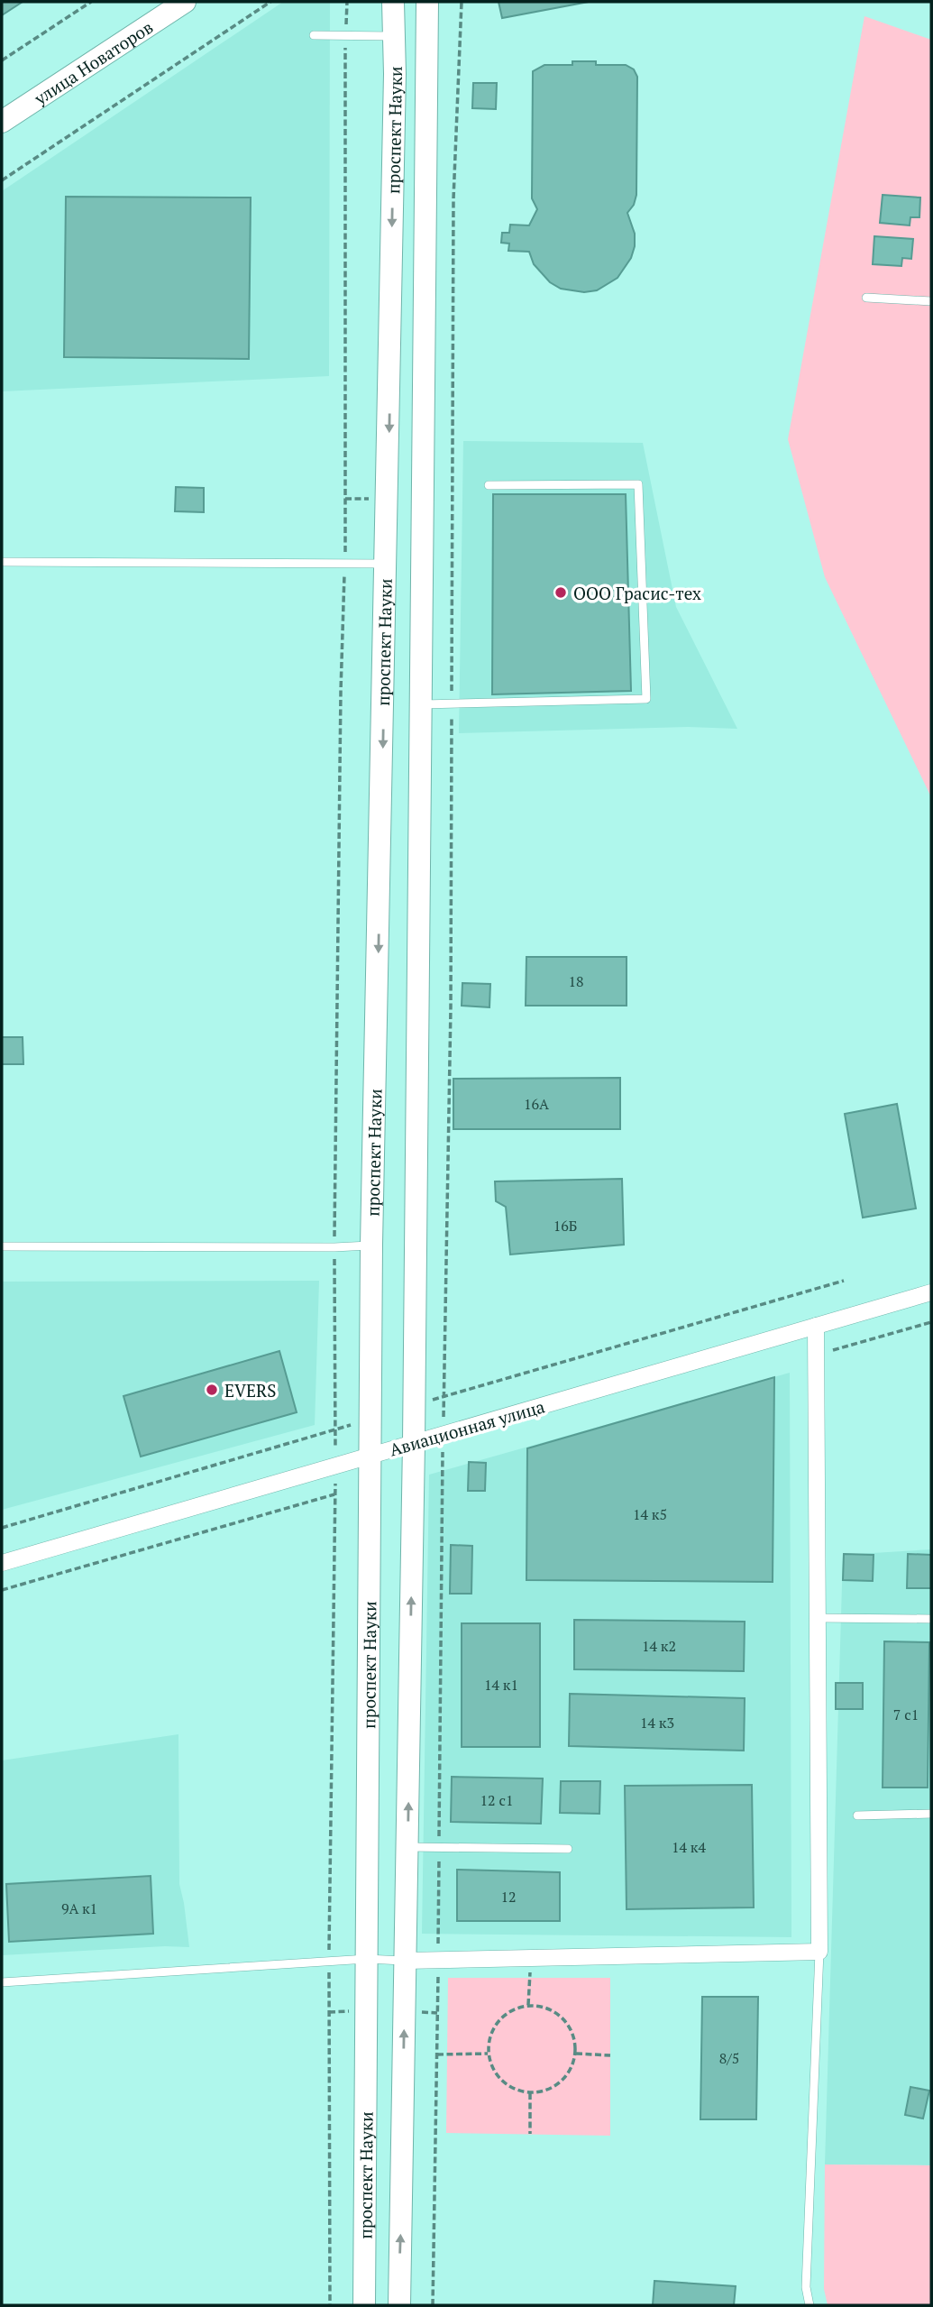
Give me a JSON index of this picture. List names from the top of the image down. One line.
{"streets":{"street":["улица Новаторов","проспект Науки","Авиационная улица"]},"crossings":[["проспект Науки","Авиационная улица"]],"places":["ООО Грасис-тех","EVERS"],"house_numbers":["18","16А","16Б","14 к5","14 к2","14 к1","7 с1","14 к3","12 с1","14 к4","12","9А к1","8/5"]}
